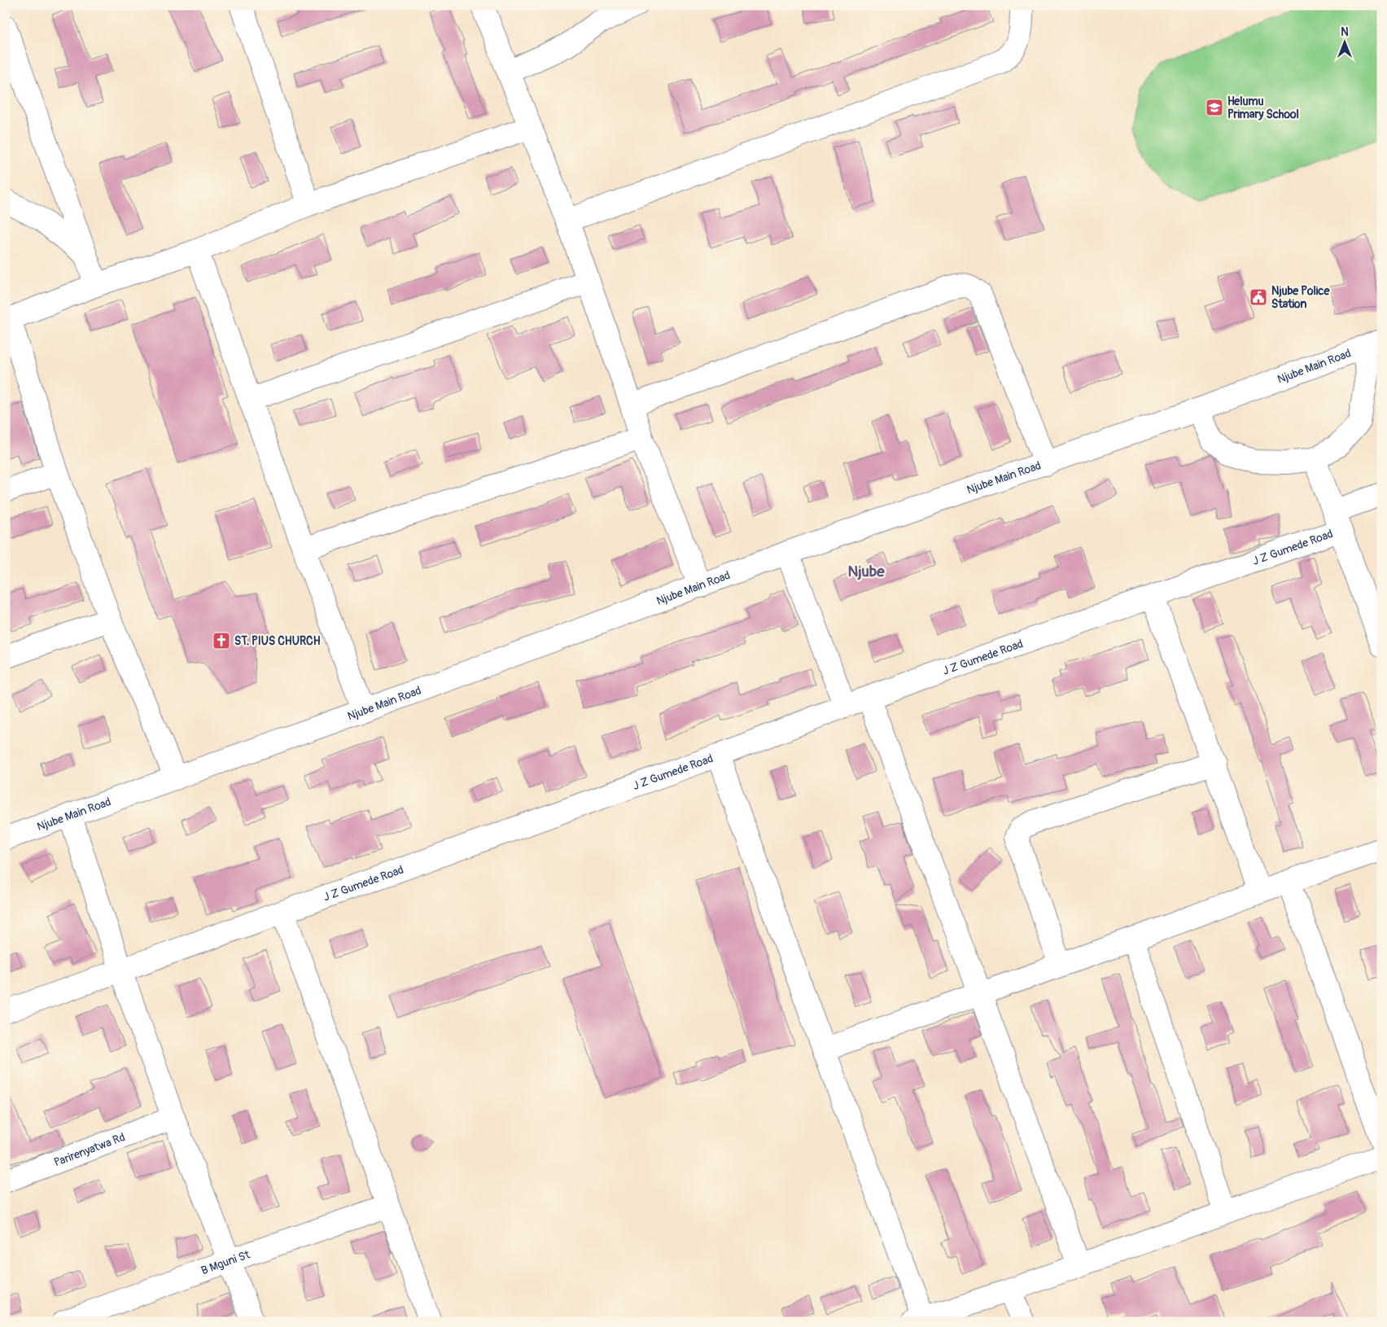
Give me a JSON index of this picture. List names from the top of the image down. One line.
{"streets":{"street":["Njube Main Road","J Z Gumede Road","Parirenyatwa Rd","B Mguni St"]},"districts":["Njube"],"places":{"school or university":["Helumu Primary School"],"public building":["Njube Police Station"],"church":["ST. PIUS CHURCH"]},"north":"top"}
